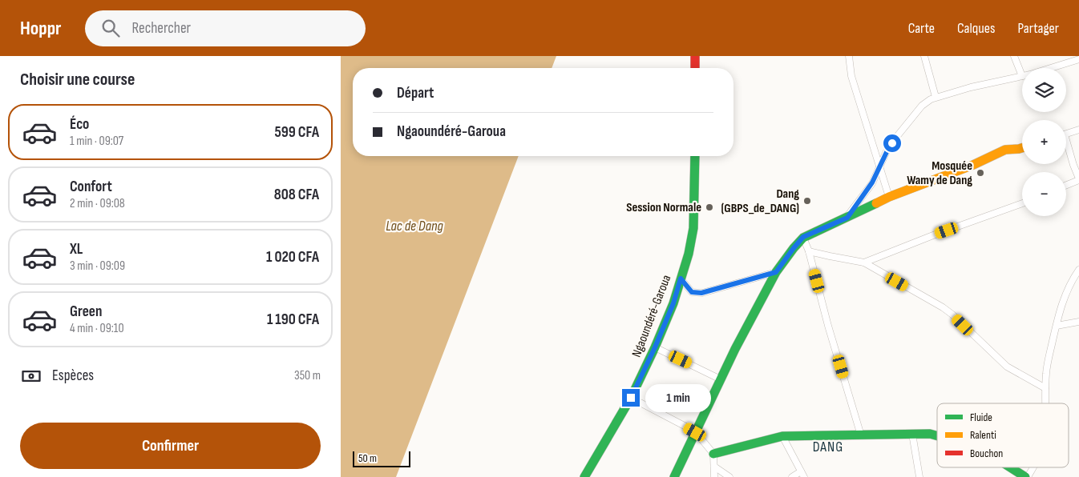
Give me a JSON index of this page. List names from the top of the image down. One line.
{"streets":{"main road":["Ngaoundéré-Garoua"]},"districts":["DANG"],"water":["Lac de Dang"],"places":["Mosquée Wamy de Dang","Dang (GBPS_de_DANG)","Session Normale"],"legend":["Fluide","Ralenti","Bouchon"],"scale_bar":"50 m","page":{"header":"Hoppr","search":"Rechercher","nav":["Carte","Calques","Partager"],"heading":"Choisir une course","map_buttons":["+","−"],"banner":["Départ","Ngaoundéré-Garoua"],"list":[{"name":"Éco","note":"1 min · 09:07","value":"599 CFA"},{"name":"Confort","note":"2 min · 09:08","value":"808 CFA"},{"name":"XL","note":"3 min · 09:09","value":"1 020 CFA"},{"name":"Green","note":"4 min · 09:10","value":"1 190 CFA"}],"pay":["Espèces","350 m"],"bubble":"1 min","buttons":"Confirmer","scale":"50 m"}}
